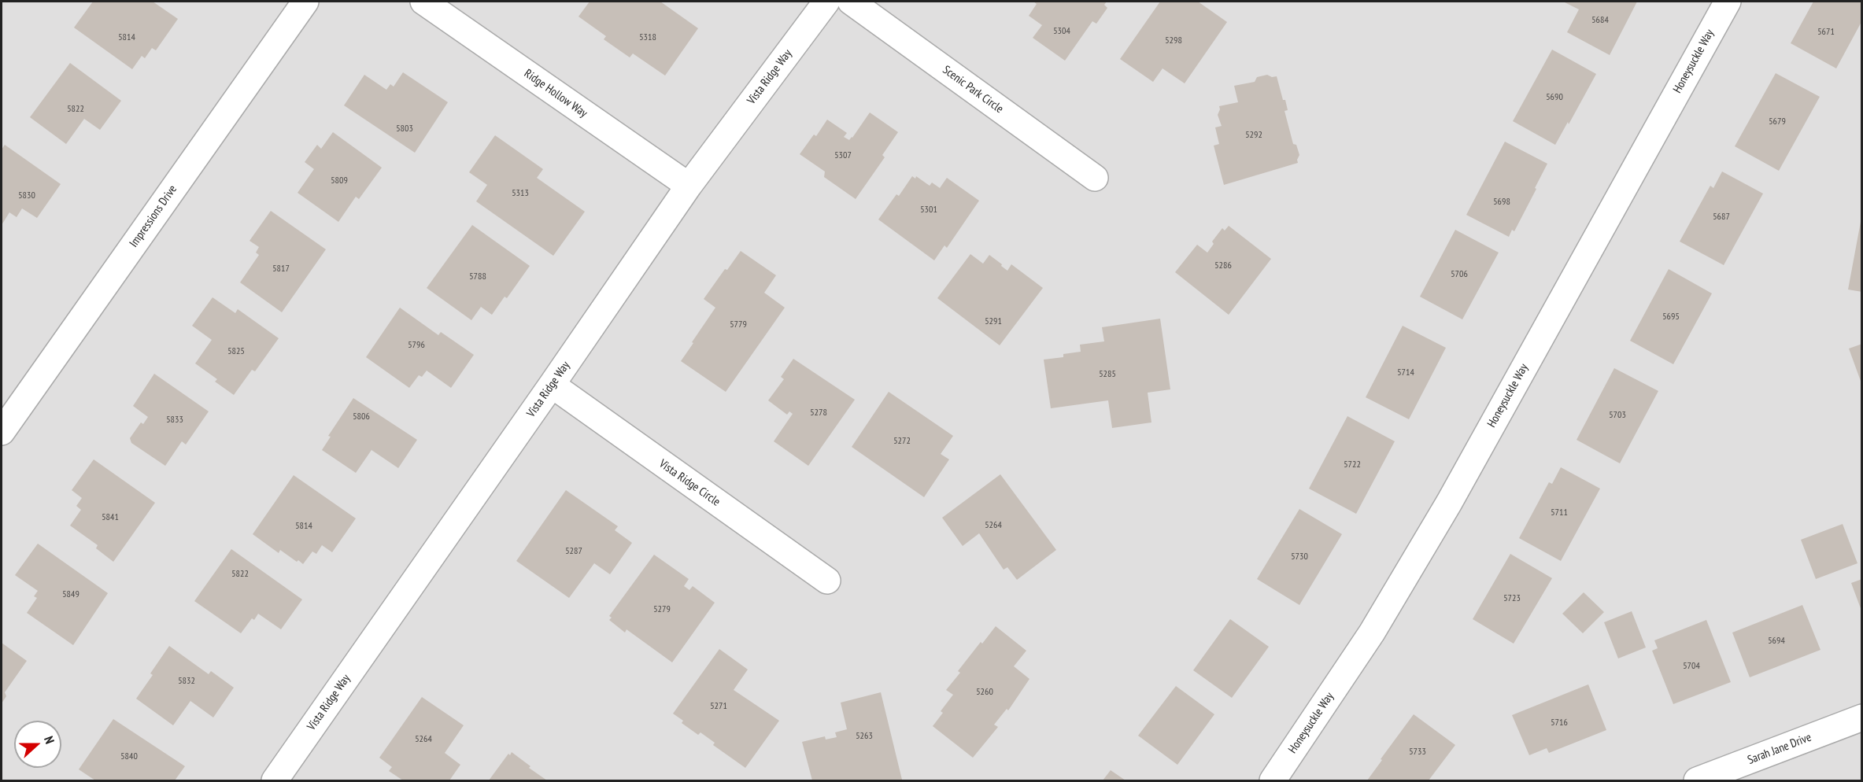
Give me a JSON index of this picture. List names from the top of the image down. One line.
{"streets":{"street":["Honeysuckle Way","Vista Ridge Way","Scenic Park Circle","Ridge Hollow Way","Impressions Drive","Vista Ridge Circle","Sarah Jane Drive"]},"crossings":[["Vista Ridge Way","Ridge Hollow Way"],["Vista Ridge Way","Vista Ridge Circle"]],"house_numbers":["5684","5304","5671","5814","5318","5298","5690","5822","5679","5803","5292","5307","5809","5313","5830","5698","5301","5687","5286","5817","5706","5788","5695","5291","5779","5796","5825","5714","5285","5278","5703","5806","5833","5272","5722","5711","5841","5264","5814","5287","5730","5822","5849","5723","5279","5694","5704","5832","5260","5271","5716","5263","5264","5733","5840"],"north":"right"}
